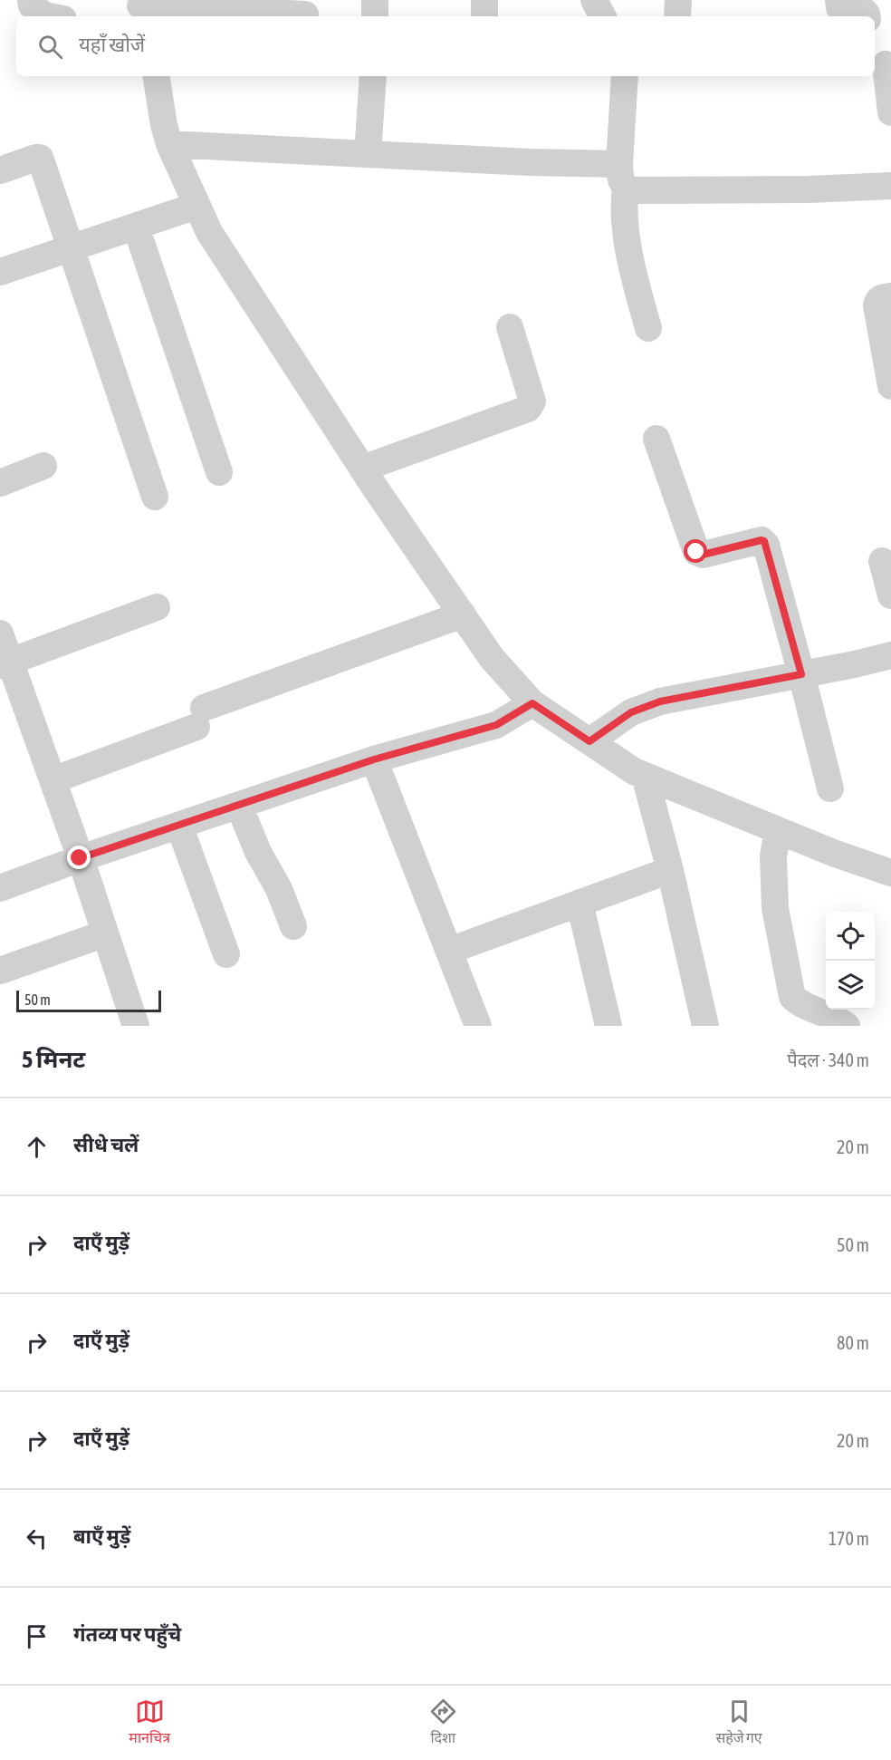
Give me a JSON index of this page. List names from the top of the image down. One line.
{"scale_bar":"50 m","page":{"search":"यहाँ खोजें","scale":"50 m","heading":["5 मिनट","पैदल · 340 m"],"list":[["सीधे चलें","20 m"],["दाएँ मुड़ें","50 m"],["दाएँ मुड़ें","80 m"],["दाएँ मुड़ें","20 m"],["बाएँ मुड़ें","170 m"],"गंतव्य पर पहुँचे"],"nav":["मानचित्र","दिशा","सहेजे गए"]}}
